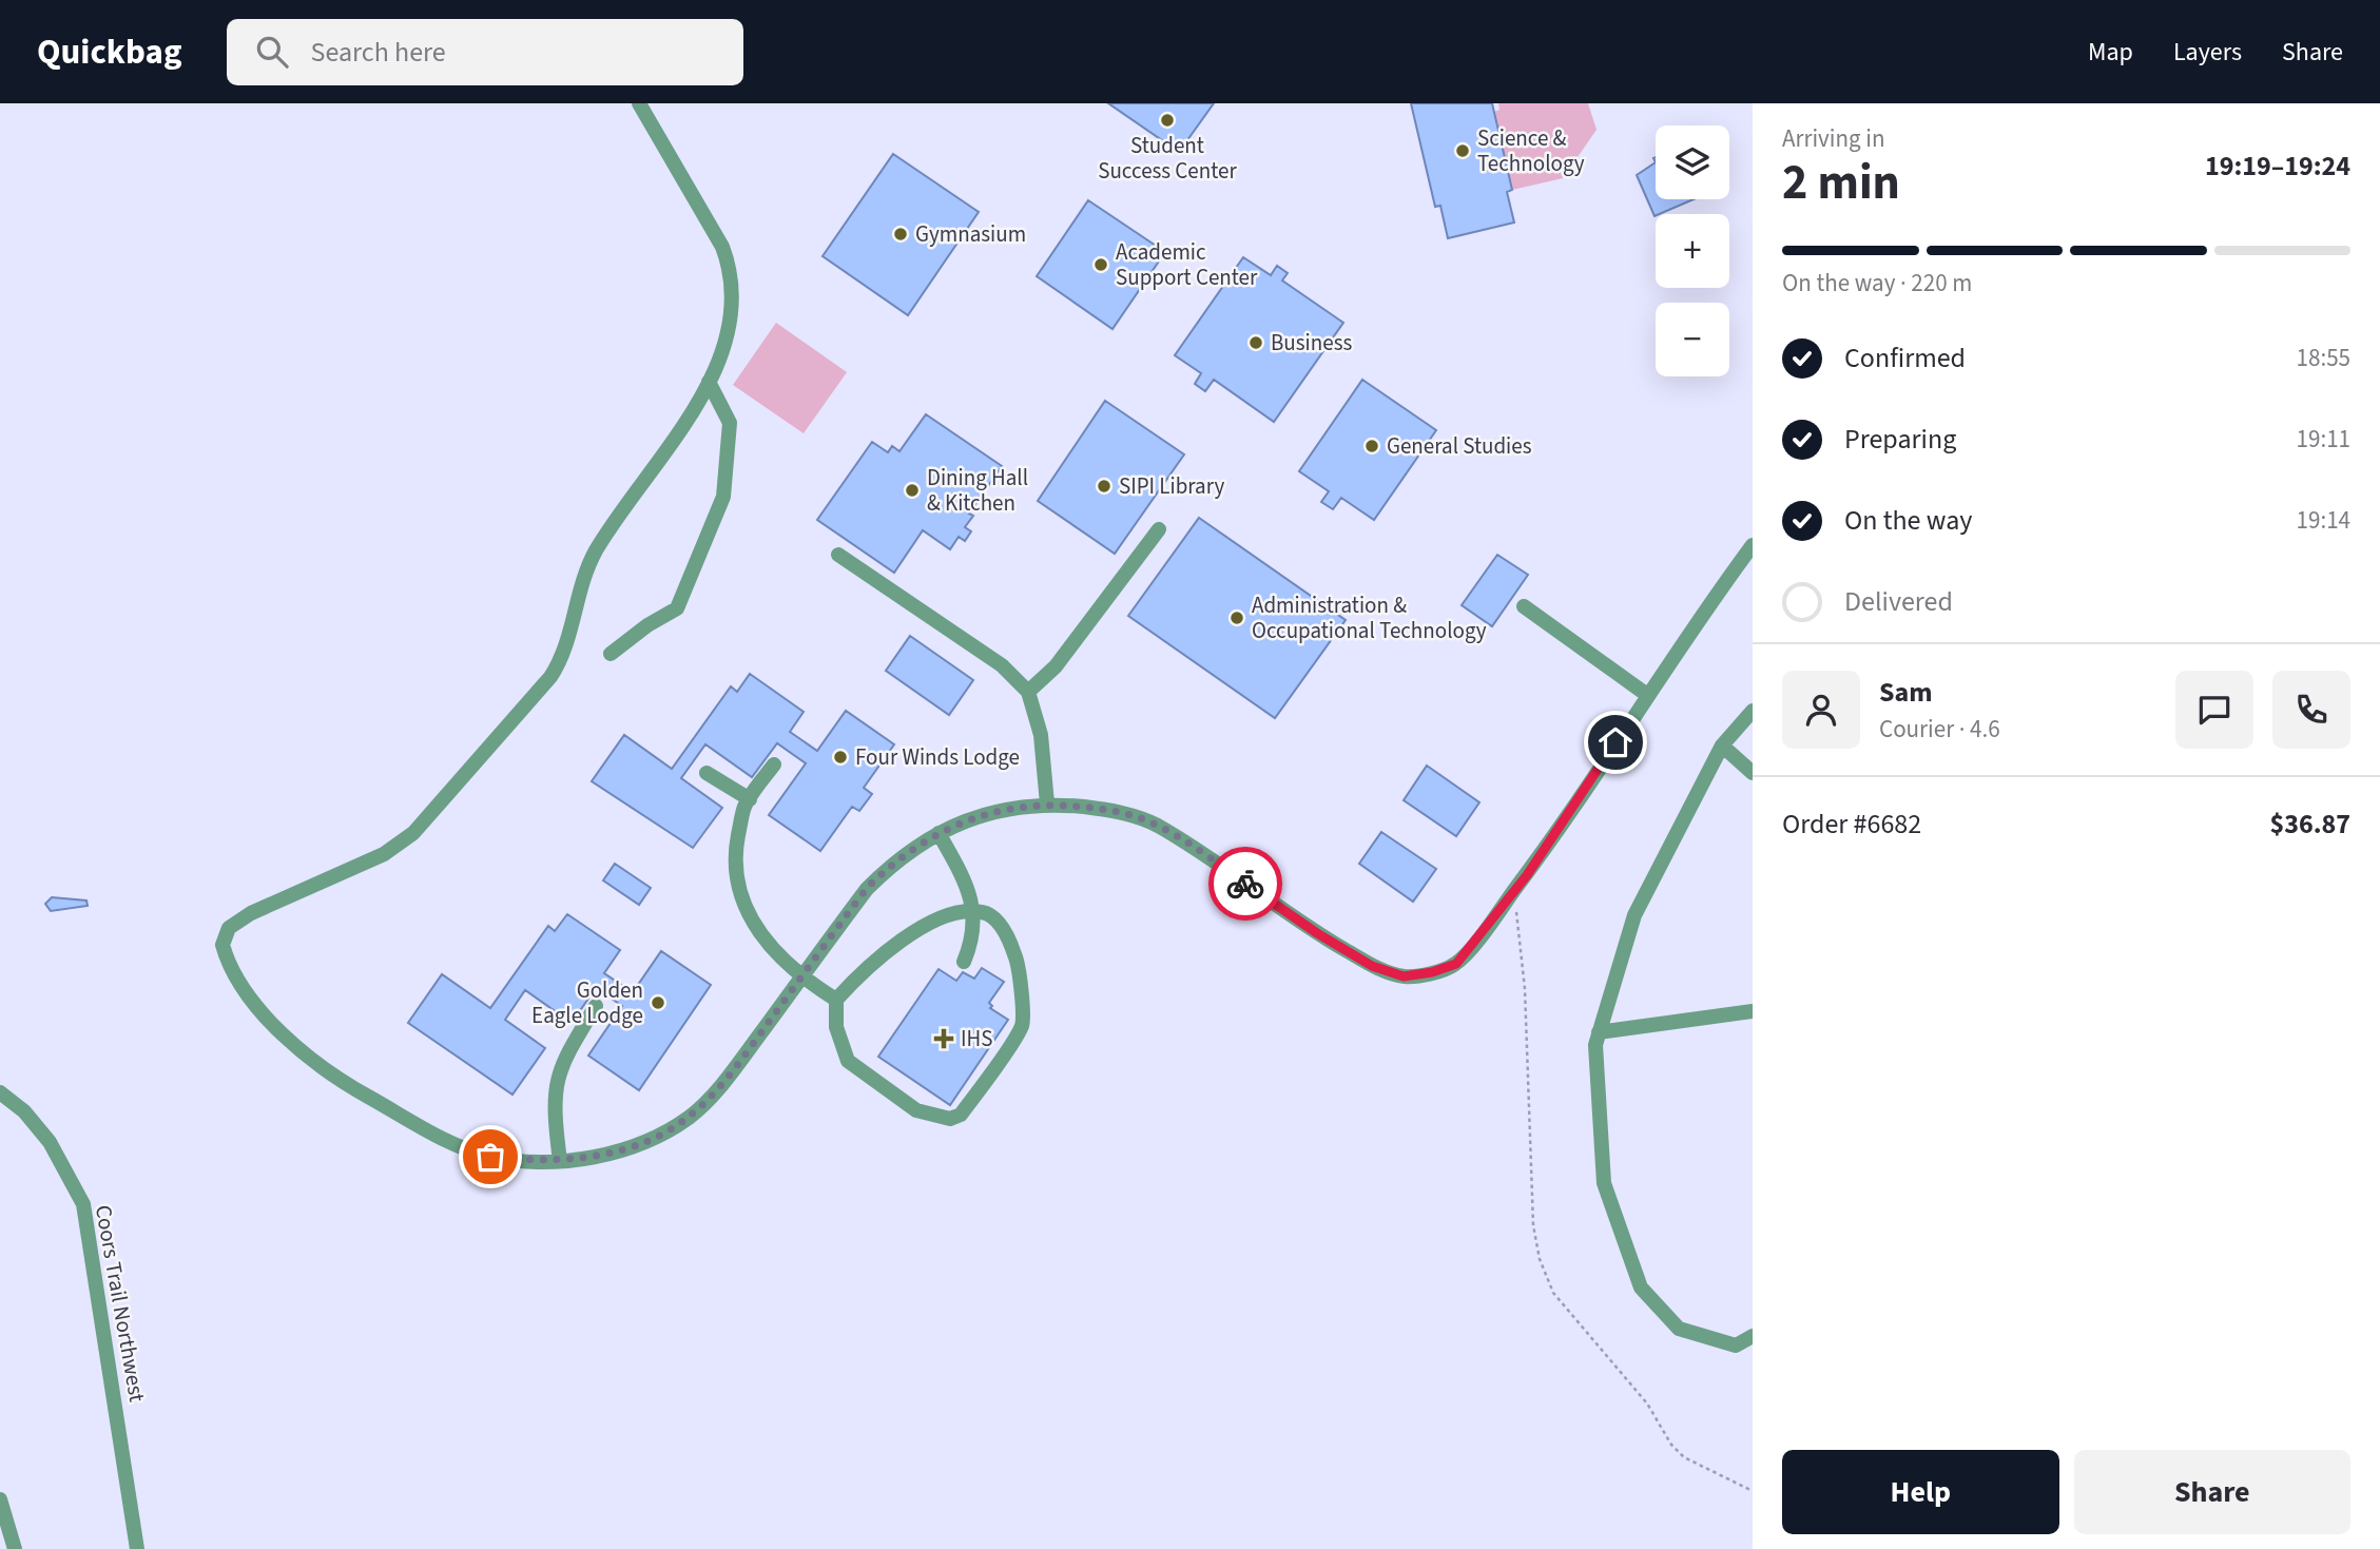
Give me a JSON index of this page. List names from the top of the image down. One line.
{"streets":{"street":["Coors Trail Northwest"]},"places":{"other":["Student Success Center","Science & Technology","Gymnasium","Academic Support Center","Business","General Studies","SIPI Library","Dining Hall & Kitchen","Administration & Occupational Technology","Four Winds Lodge","Golden Eagle Lodge"],"health":["IHS"]},"page":{"header":"Quickbag","search":"Search here","nav":["Map","Layers","Share"],"heading":["2 min","Arriving in","19:19–19:24"],"panel":["Sam","Courier · 4.6","Order #6682","$36.87"],"map_buttons":["+","−"],"bar":"On the way · 220 m","list":[["Confirmed","18:55"],["Preparing","19:11"],["On the way","19:14"],"Delivered"],"buttons":["Help","Share"]}}
